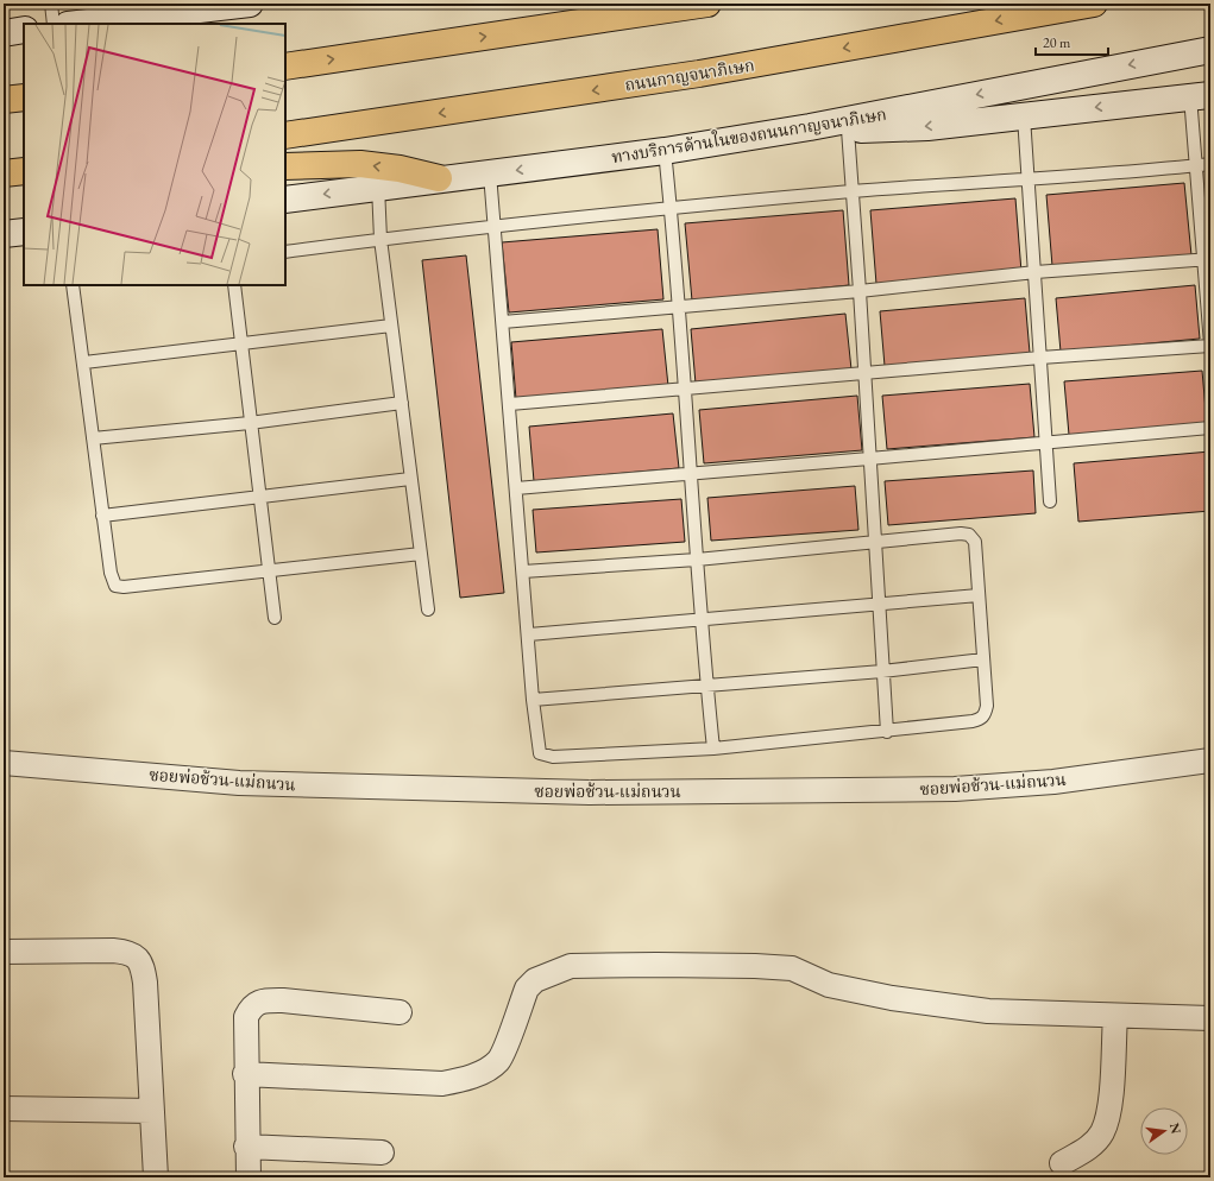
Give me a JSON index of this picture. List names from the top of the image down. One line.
{"streets":{"highway":["ถนนกาญจนาภิเษก"],"main road":["ทางบริการด้านในของถนนกาญจนาภิเษก"],"street":["ซอยพ่อช้วน-แม่ถนวน"]},"scale_bar":"20 m","north":"right"}
